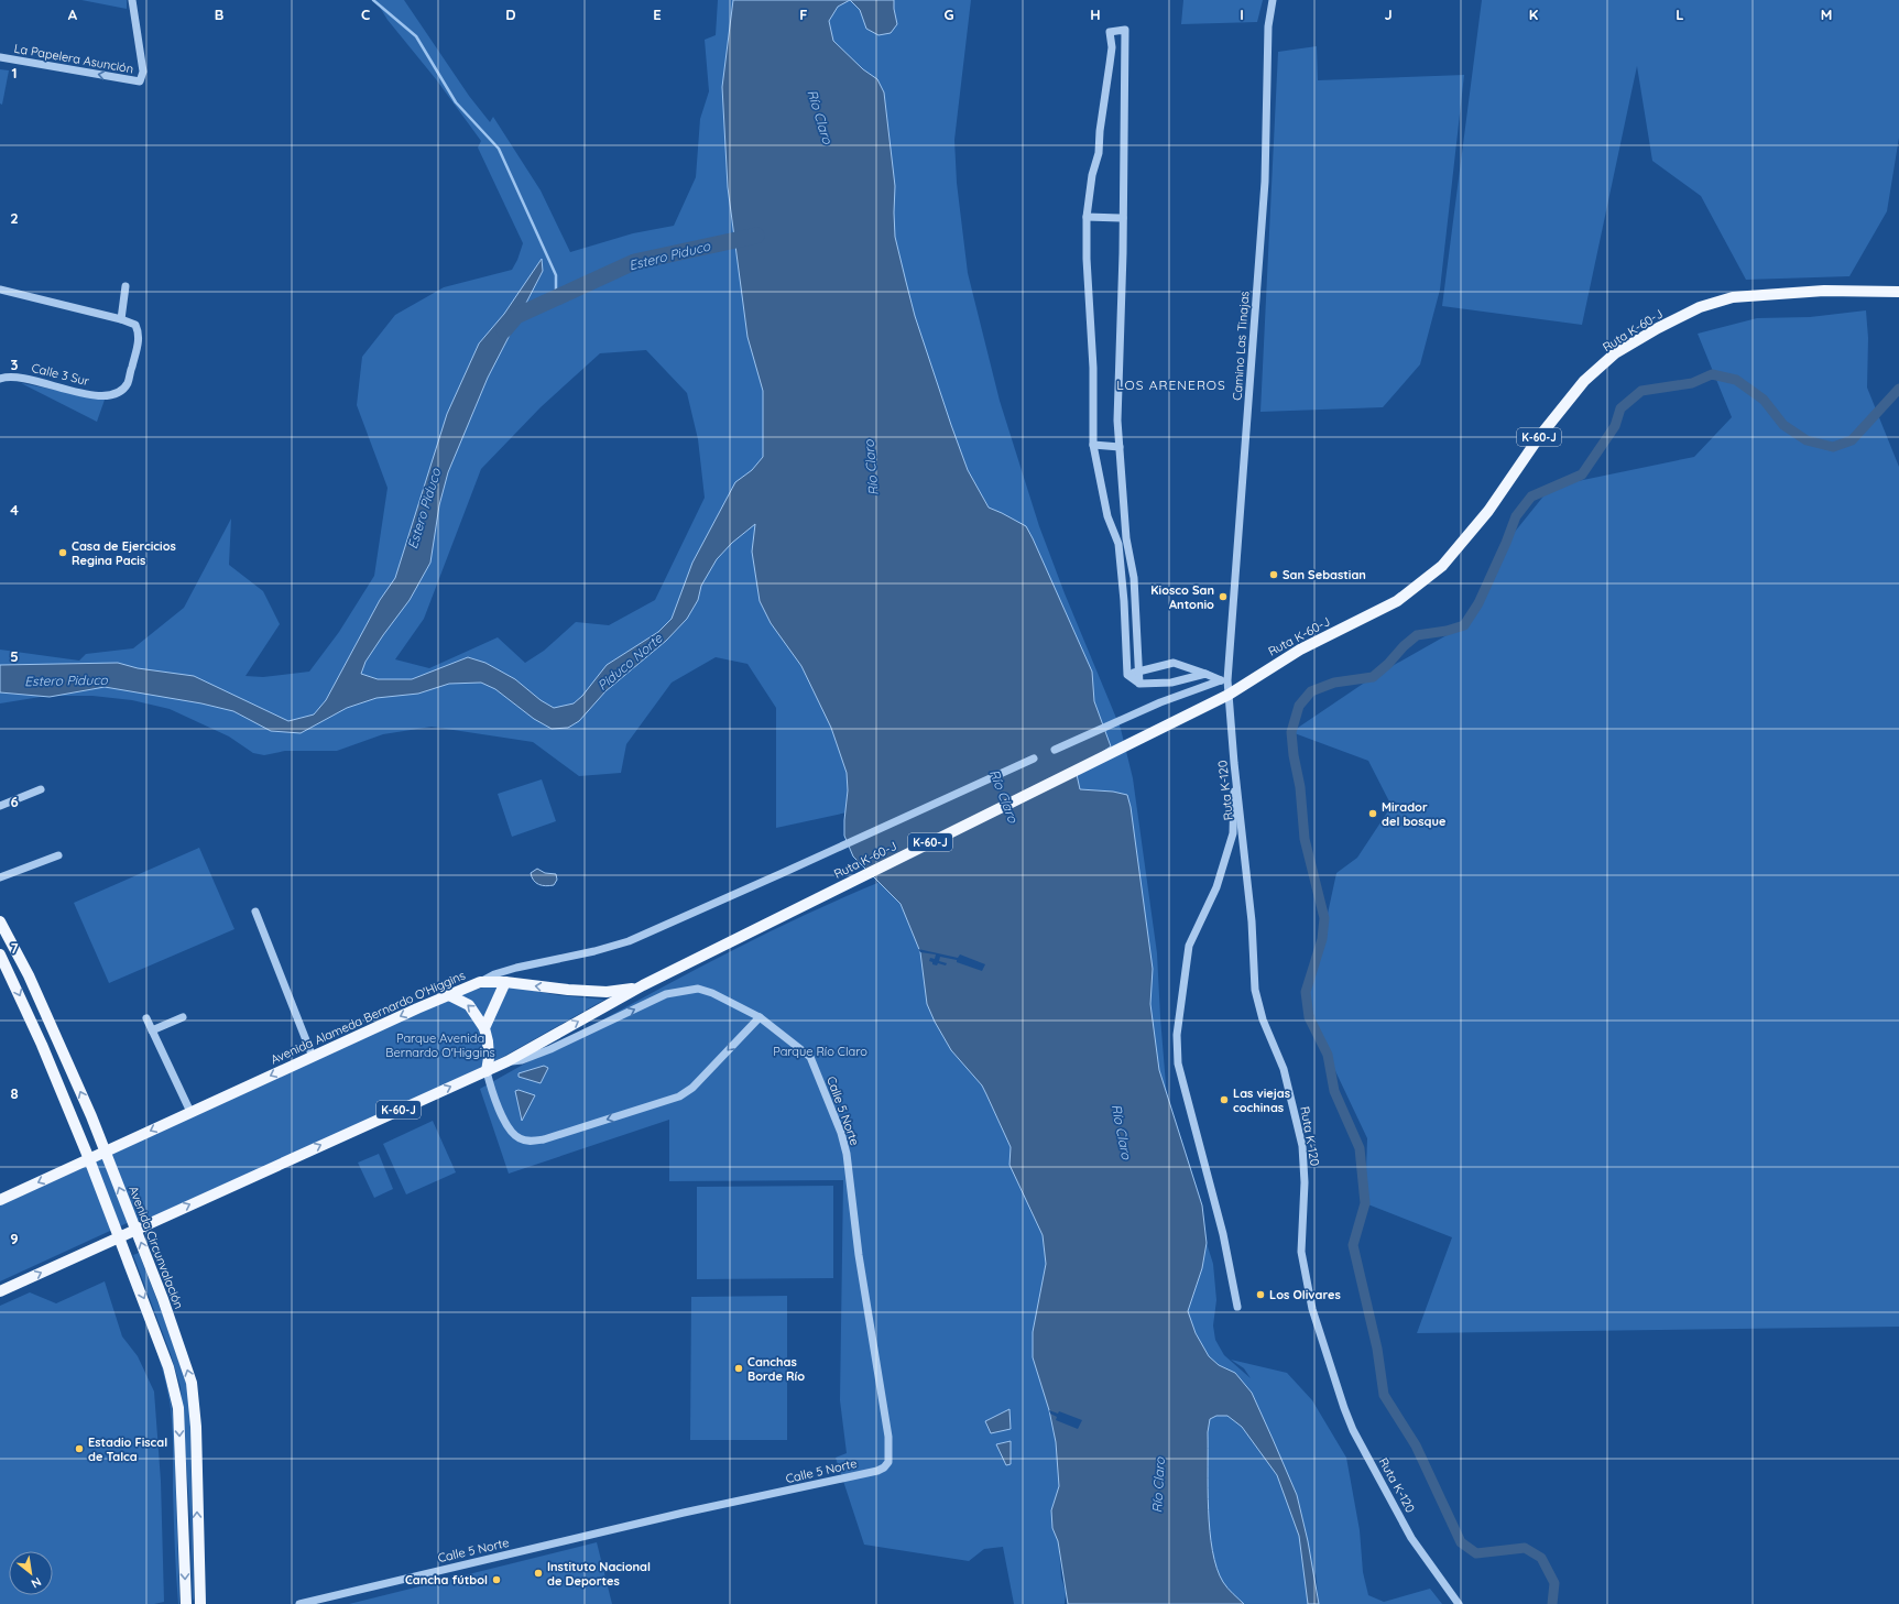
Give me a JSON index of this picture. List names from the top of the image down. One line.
{"streets":{"main road":["Ruta K-60-J","K-60-J","Avenida Alameda Bernardo O'Higgins","Avenida Circunvalación"],"street":["La Papelera Asunción","Camino Las Tinajas","Calle 3 Sur","Ruta K-120","Calle 5 Norte"]},"crossings":[["Ruta K-60-J","Camino Las Tinajas"],["Ruta K-60-J","K-60-J"],["Ruta K-60-J","Ruta K-120"],["Ruta K-60-J","Avenida Alameda Bernardo O'Higgins"],["Camino Las Tinajas","Ruta K-120"],["K-60-J","Avenida Alameda Bernardo O'Higgins"],["K-60-J","Calle 5 Norte"],["K-60-J","Avenida Circunvalación"],["Avenida Alameda Bernardo O'Higgins","Avenida Circunvalación"]],"districts":["LOS ARENEROS"],"water":["Río Claro","Estero Piduco","Piduco Norte"],"parks":["Parque Avenida Bernardo O'Higgins","Parque Río Claro"],"places":["Casa de Ejercicios Regina Pacis","San Sebastian","Kiosco San Antonio","Mirador del bosque","Las viejas cochinas","Los Olivares","Canchas Borde Río","Estadio Fiscal de Talca","Instituto Nacional de Deportes","Cancha fútbol"],"north":"bottom right","grid":{"columns":["A","B","C","D","E","F","G","H","I","J","K","L","M"],"rows":["1","2","3","4","5","6","7","8","9"]}}
